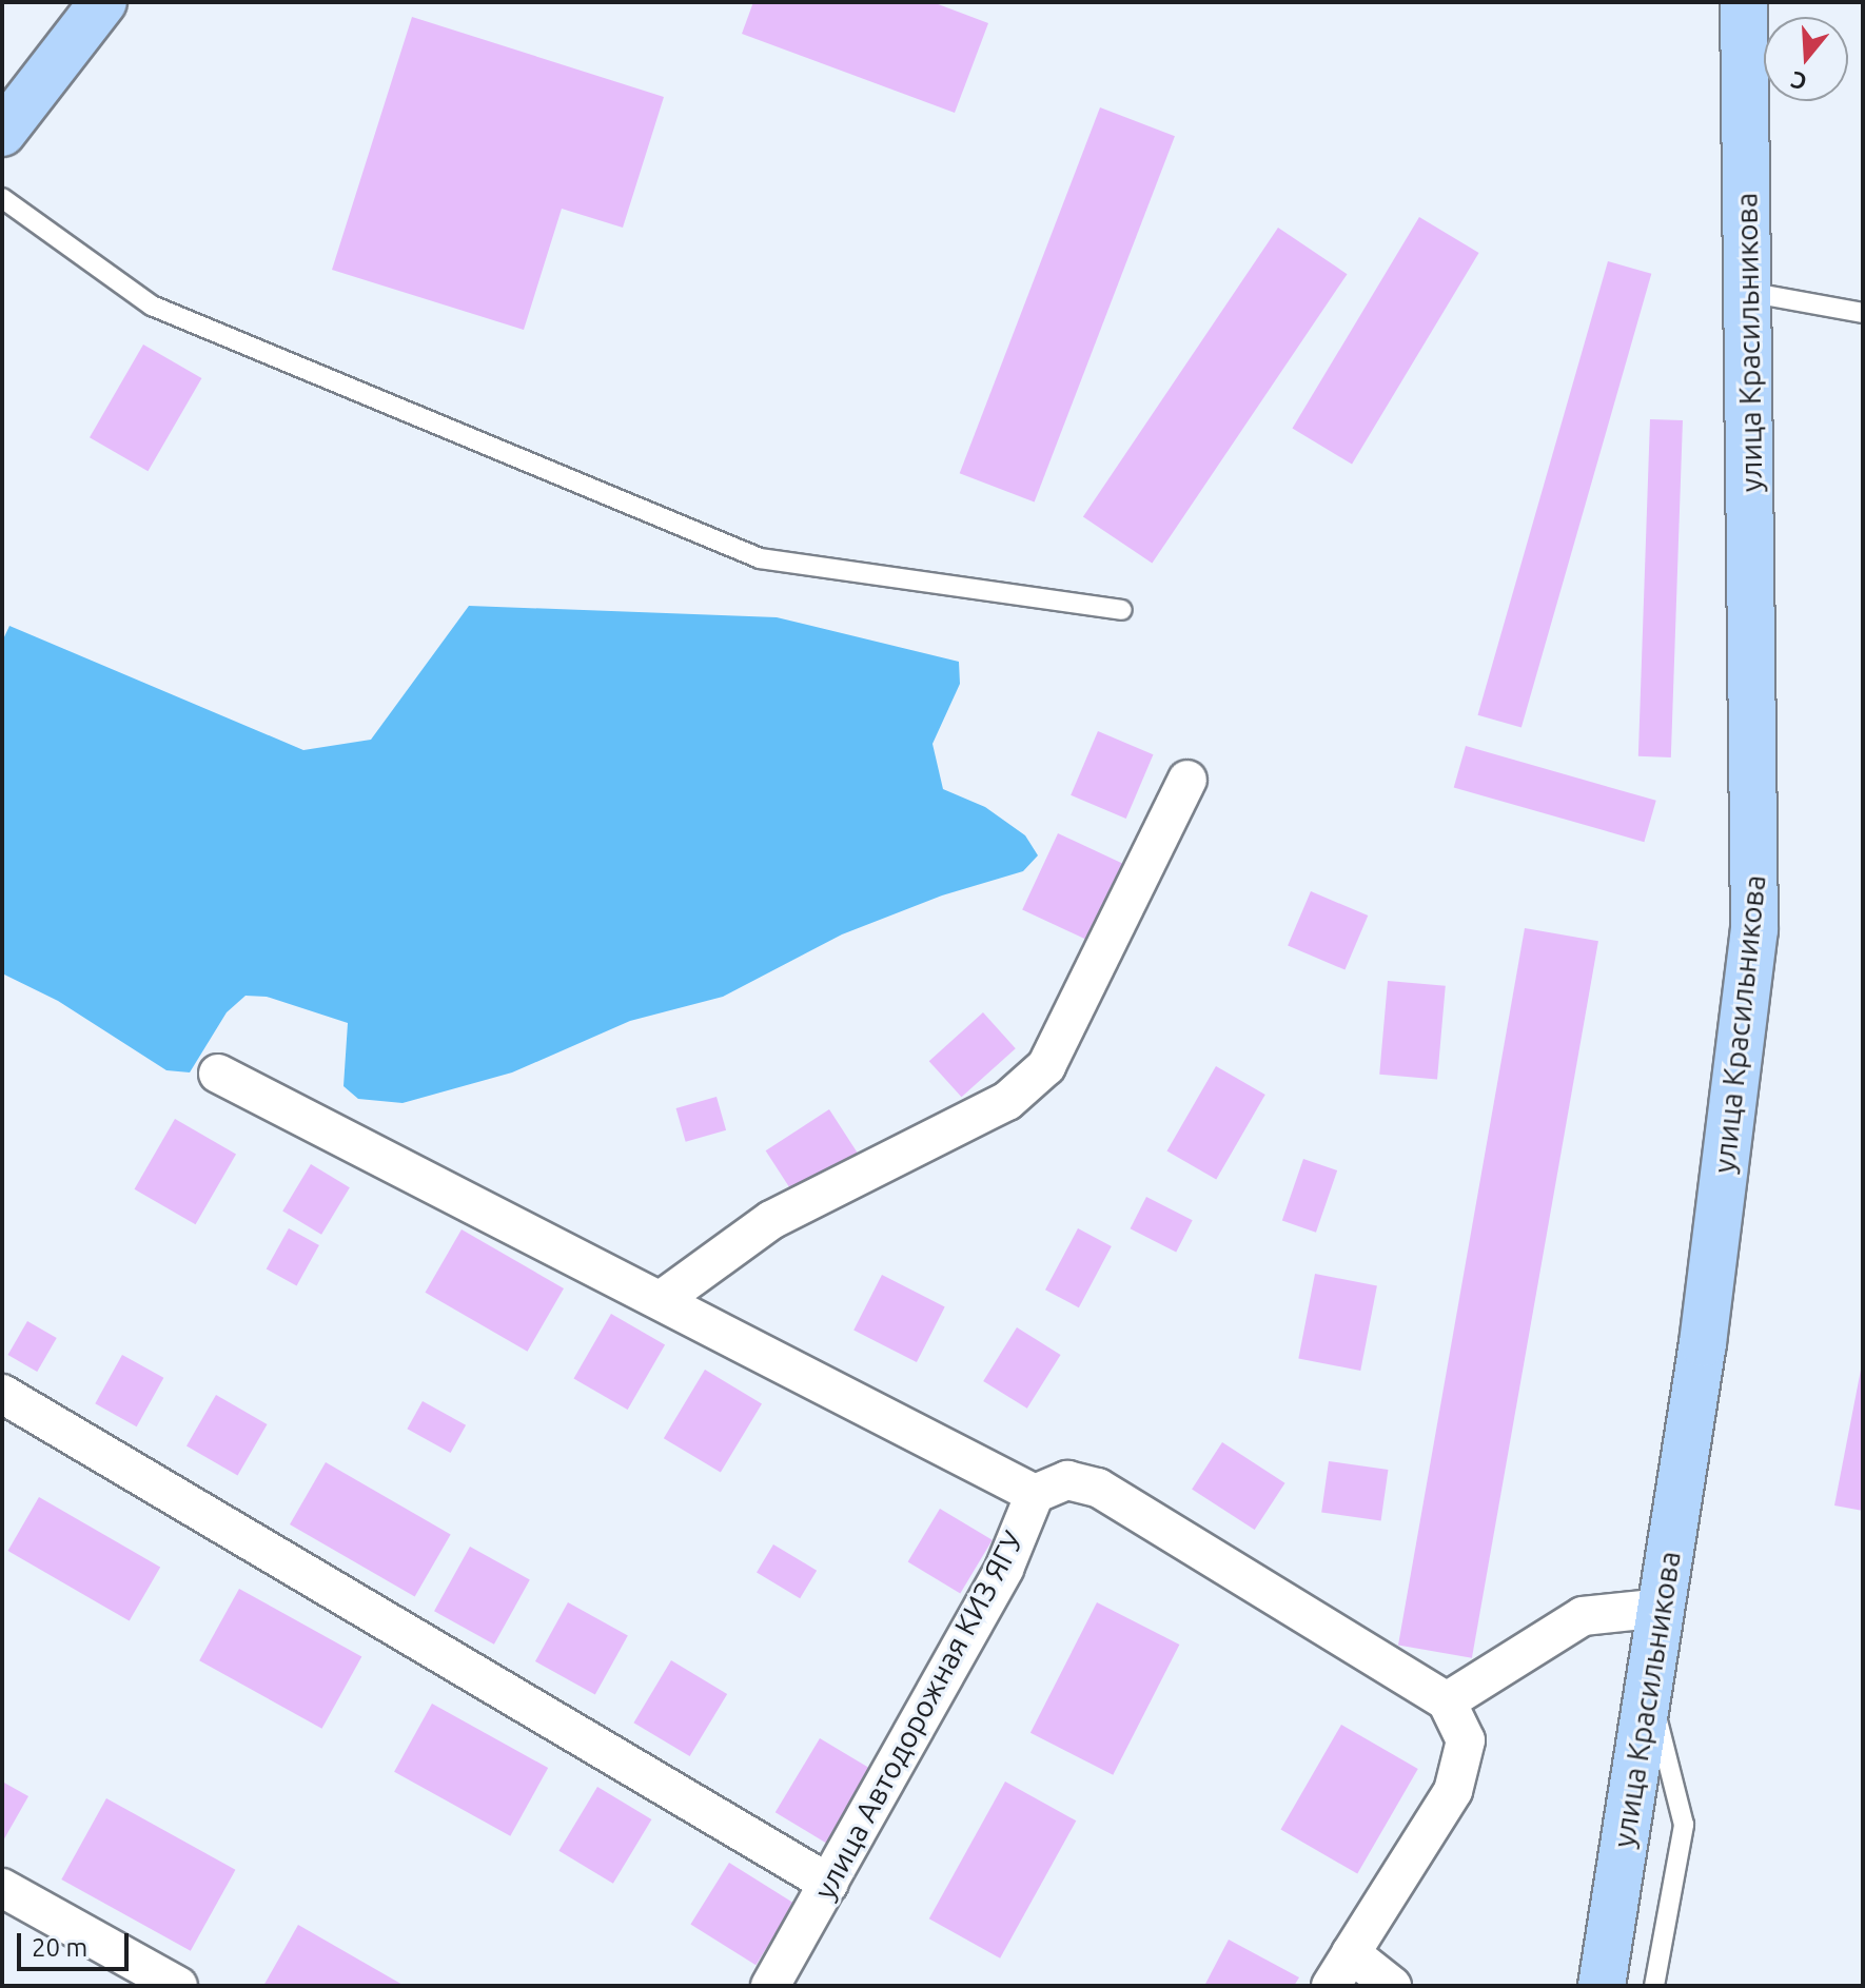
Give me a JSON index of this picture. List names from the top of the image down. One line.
{"streets":{"main road":["улица Красильникова"],"street":["улица Автодорожная КИЗ ЯГУ"]},"scale_bar":"20 m","north":"bottom"}
